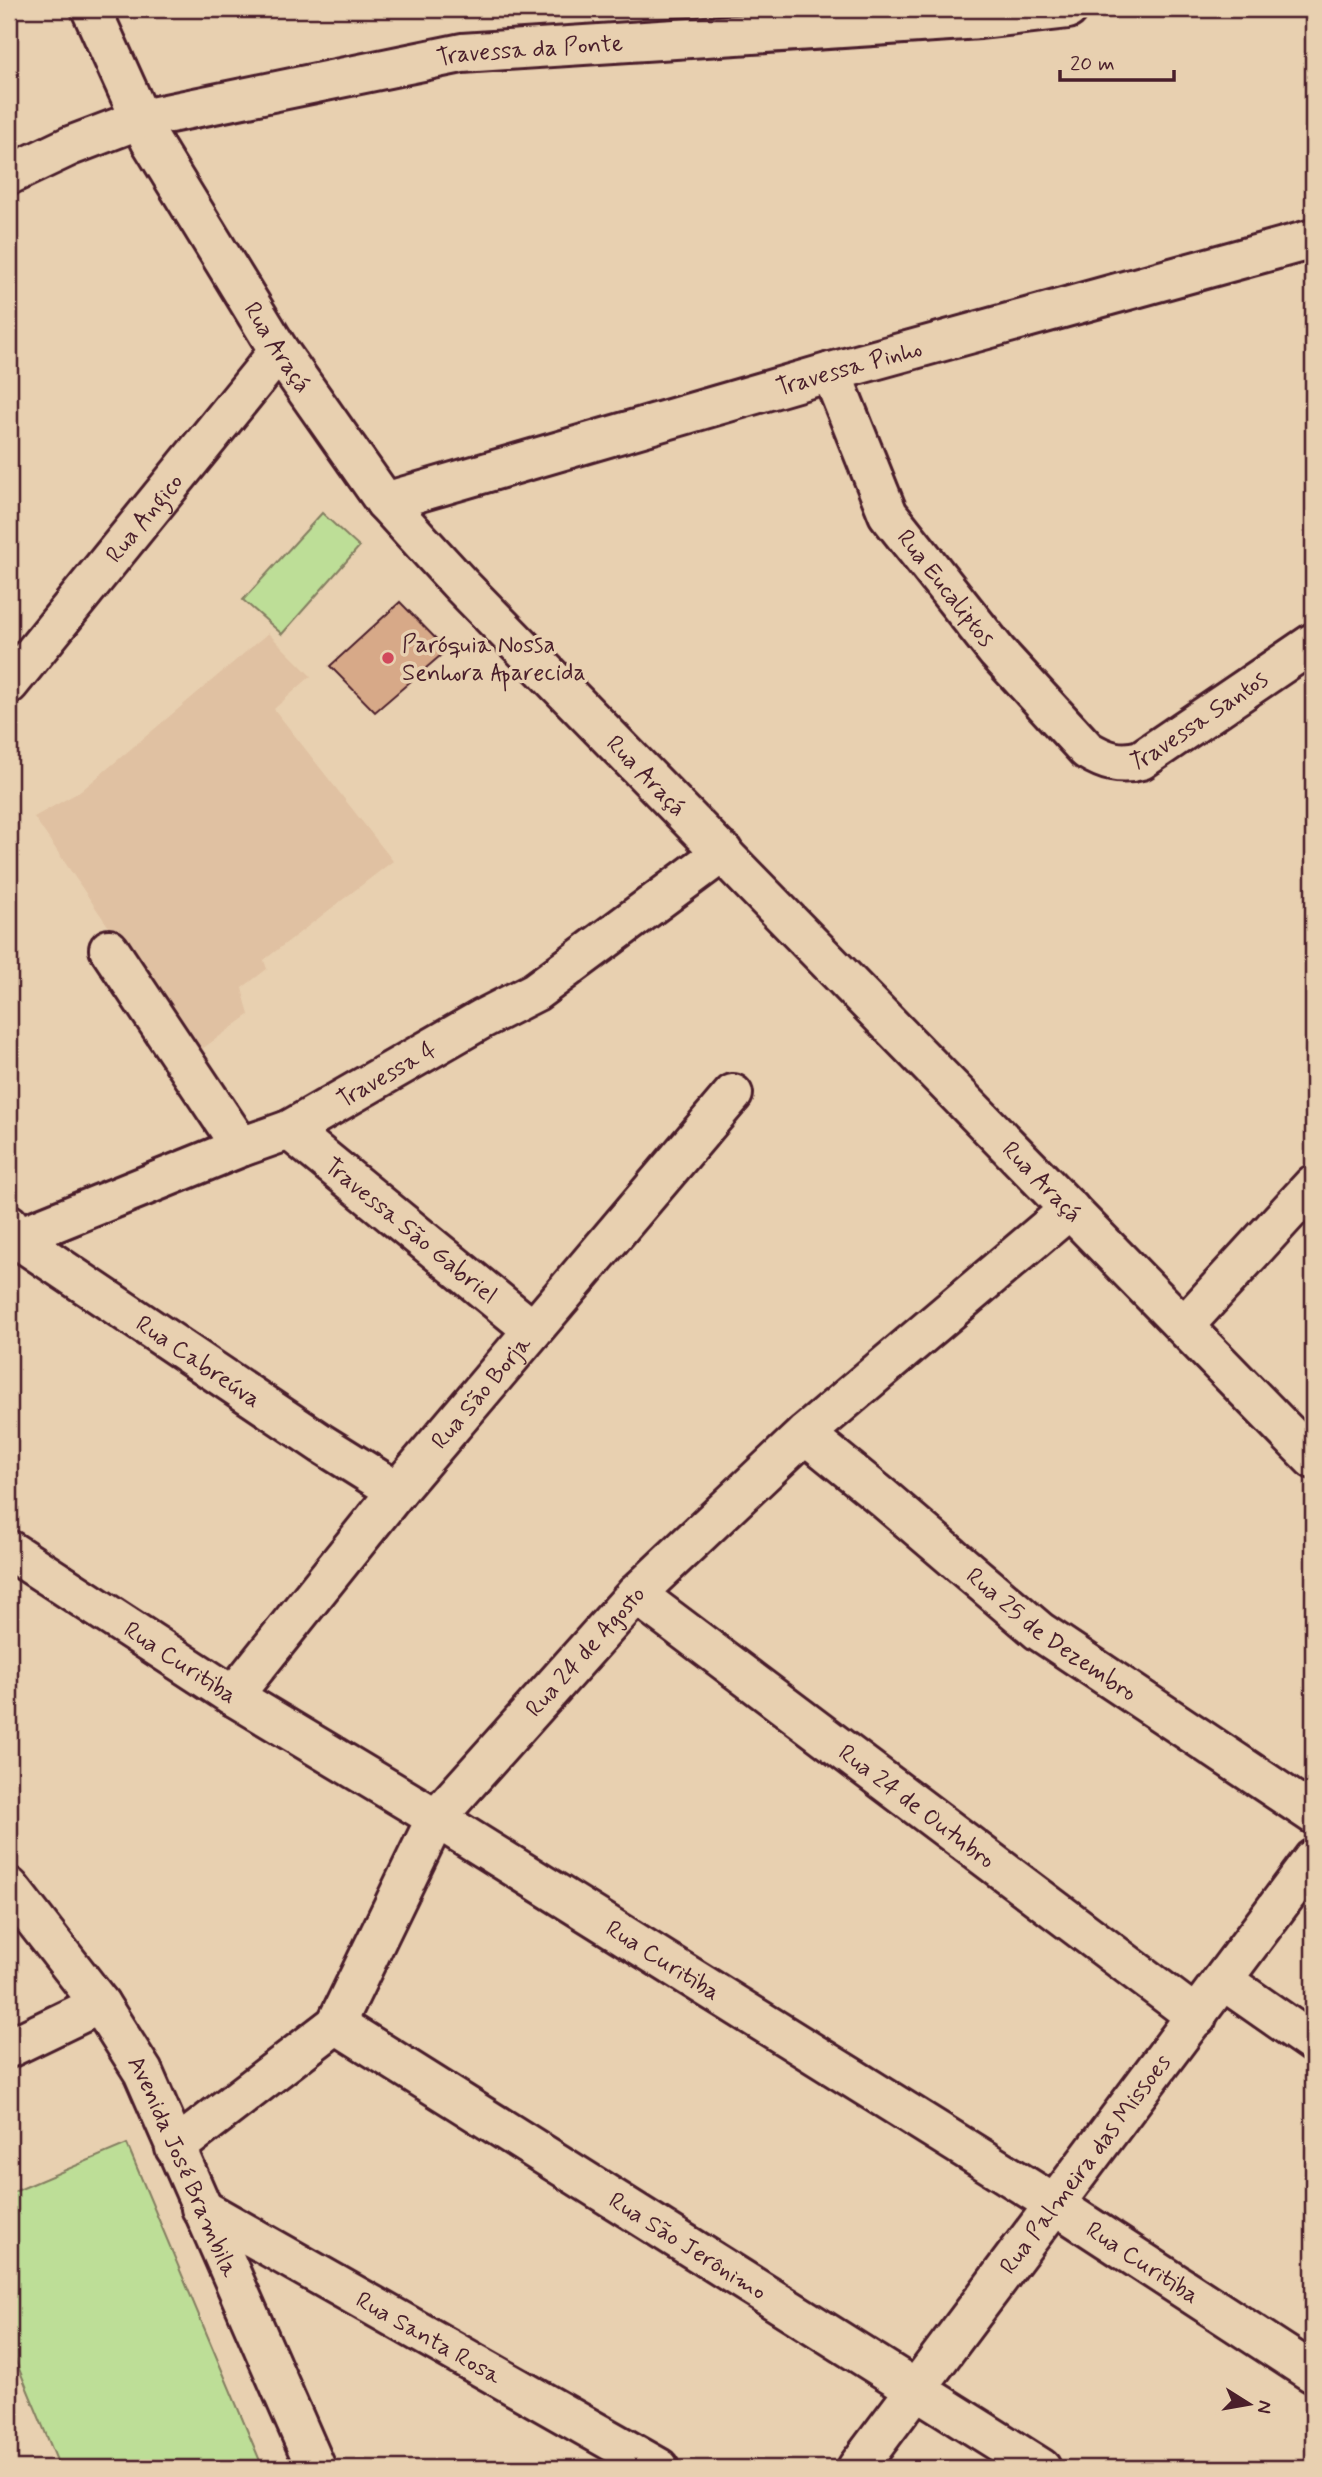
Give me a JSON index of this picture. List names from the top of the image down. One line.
{"streets":{"street":["Travessa da Ponte","Rua Araçá","Travessa Pinho","Rua Angico","Rua Eucaliptos","Travessa Santos","Travessa 4","Travessa São Gabriel","Rua Cabreúva","Rua São Borja","Rua 25 de Dezembro","Rua 24 de Agosto","Rua Curitiba","Rua 24 de Outubro","Rua Palmeira das Missoes","Avenida José Brambila","Rua São Jerônimo","Rua Santa Rosa"]},"crossings":[["Travessa da Ponte","Rua Araçá"],["Rua Araçá","Travessa Pinho"],["Rua Araçá","Rua Angico"],["Rua Araçá","Travessa 4"],["Rua Araçá","Rua 24 de Agosto"],["Travessa Pinho","Rua Eucaliptos"],["Rua Eucaliptos","Travessa Santos"],["Travessa 4","Travessa São Gabriel"],["Travessa 4","Rua Cabreúva"],["Travessa São Gabriel","Rua São Borja"],["Rua Cabreúva","Rua São Borja"],["Rua São Borja","Rua Curitiba"],["Rua 25 de Dezembro","Rua 24 de Agosto"],["Rua 24 de Agosto","Rua Curitiba"],["Rua 24 de Agosto","Rua 24 de Outubro"],["Rua 24 de Agosto","Avenida José Brambila"],["Rua 24 de Agosto","Rua São Jerônimo"],["Rua Curitiba","Rua Palmeira das Missoes"],["Rua 24 de Outubro","Rua Palmeira das Missoes"],["Rua Palmeira das Missoes","Rua São Jerônimo"],["Avenida José Brambila","Rua Santa Rosa"]],"places":["Paróquia Nossa Senhora Aparecida"],"scale_bar":"20 m","north":"right"}
